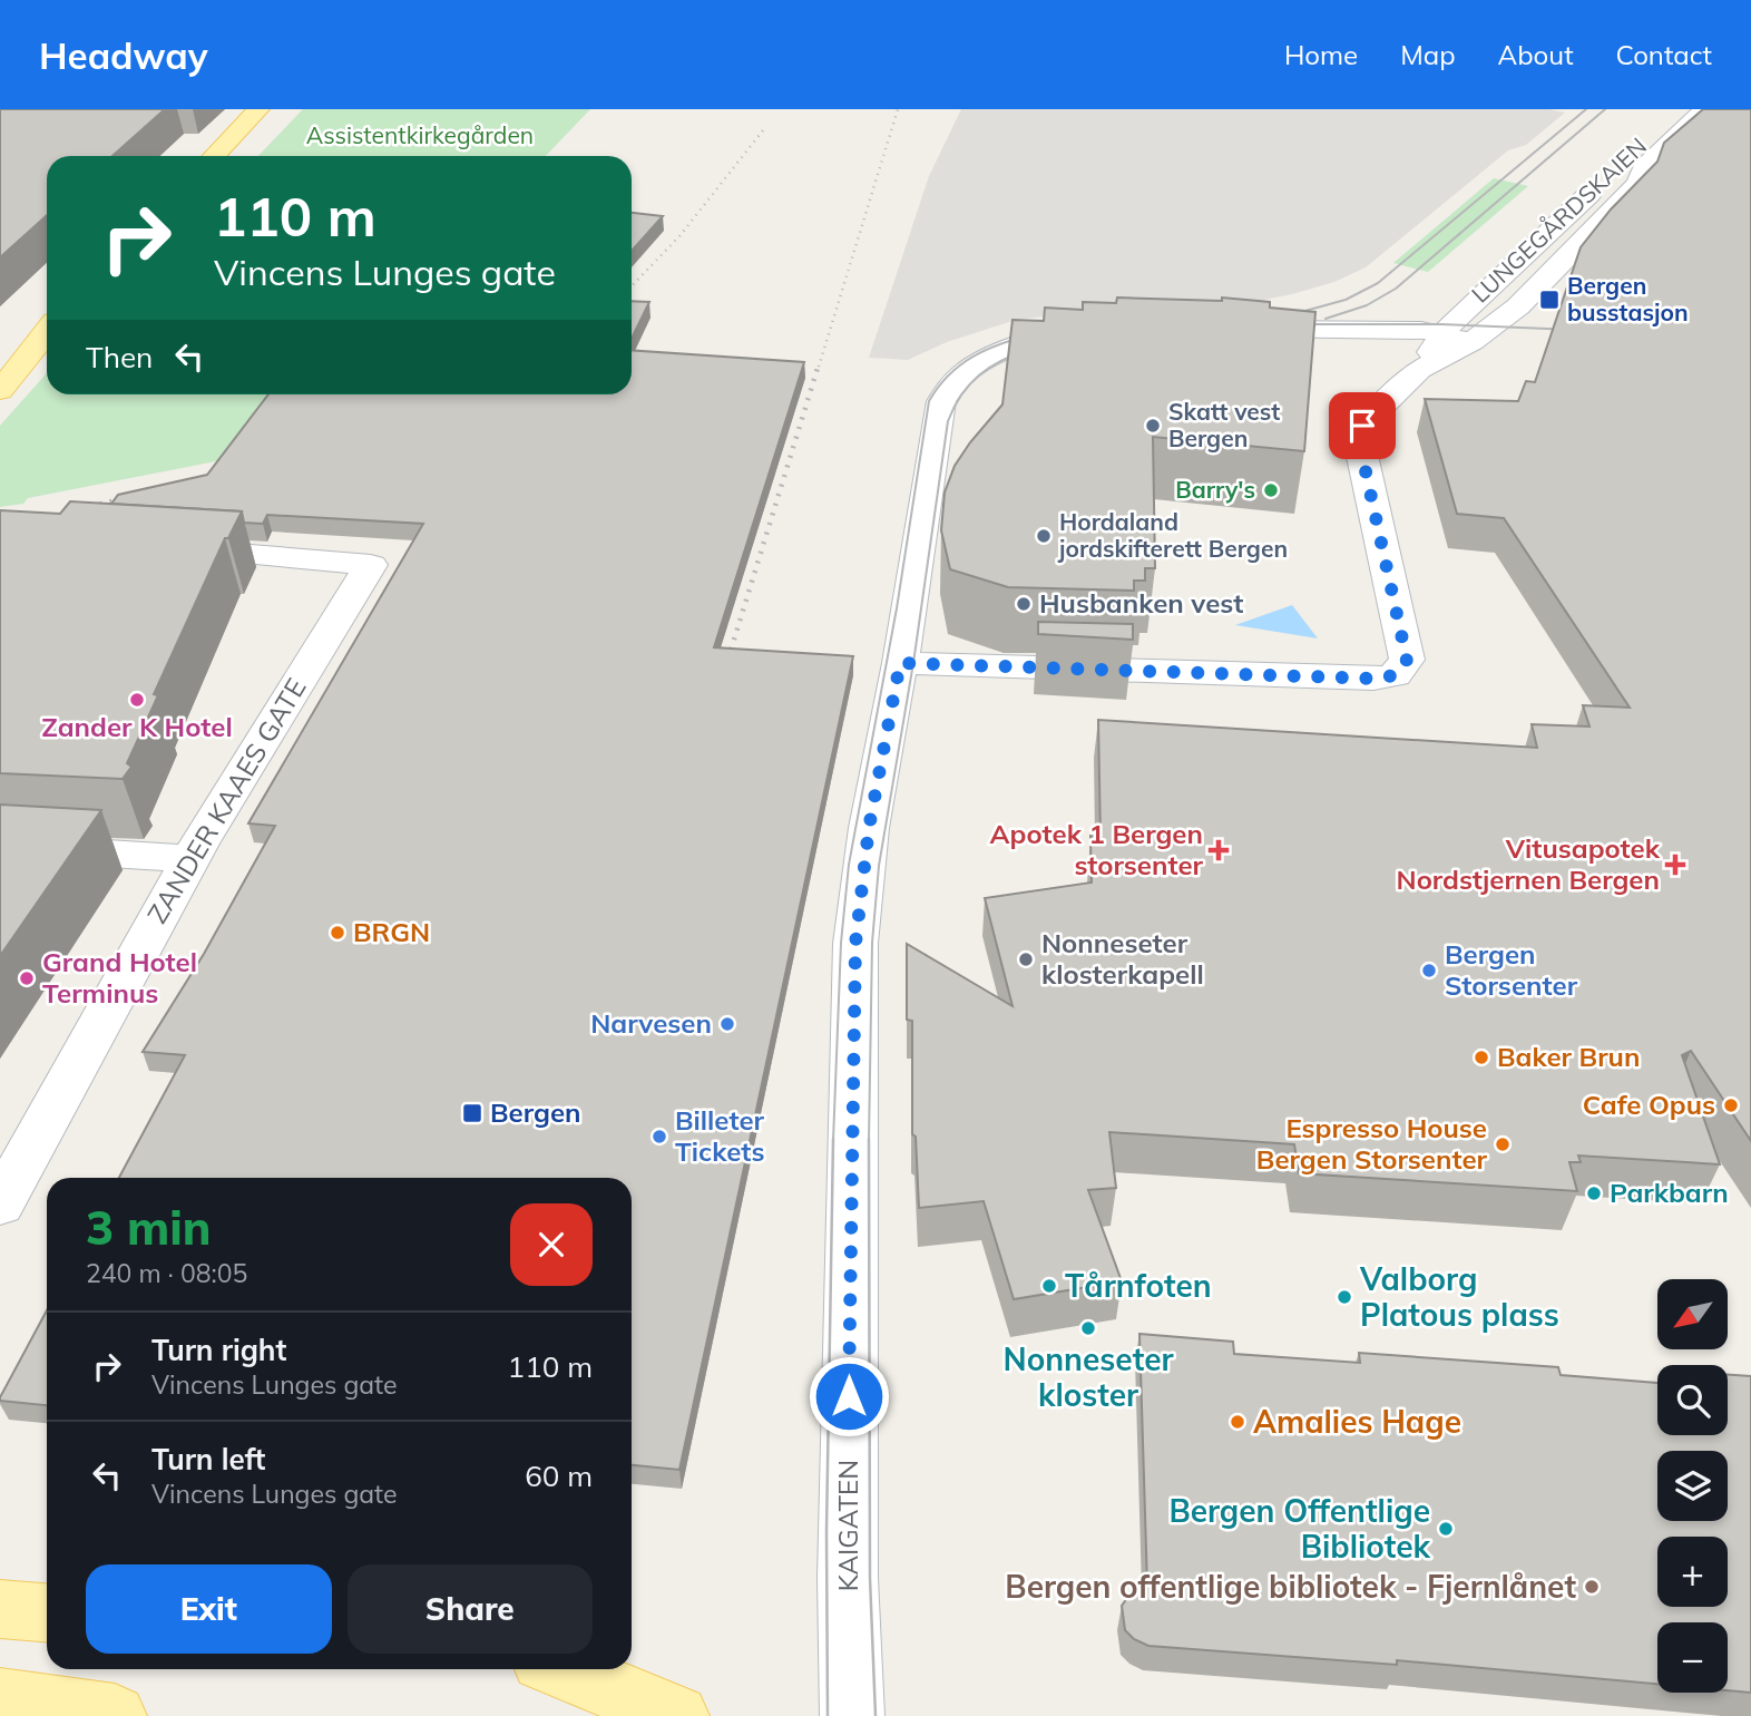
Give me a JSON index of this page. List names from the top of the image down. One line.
{"streets":{"main road":["LUNGEGÅRDSKAIEN","ZANDER KAAES GATE","KAIGATEN"]},"parks":["Assistentkirkegården"],"places":{"transit":["Bergen busstasjon","Bergen"],"other":["Skatt vest Bergen","Barry's","Hordaland jordskifterett Bergen","Husbanken vest","Zander K Hotel","BRGN","Nonneseter klosterkapell","Bergen Storsenter","Grand Hotel Terminus","Narvesen","Baker Brun","Cafe Opus","Billeter Tickets","Espresso House Bergen Storsenter","Parkbarn","Tårnfoten","Valborg Platous plass","Nonneseter kloster","Amalies Hage","Bergen Offentlige Bibliotek","Bergen offentlige bibliotek - Fjernlånet"],"health":["Apotek 1 Bergen storsenter","Vitusapotek Nordstjernen Bergen"]},"north":"bottom left","page":{"header":"Headway","nav":["Home","Map","About","Contact"],"turn":["110 m","Vincens Lunges gate"],"then":"Then","heading":["3 min","240 m · 08:05"],"map_buttons":["+","−"],"list":[{"name":"Turn right","note":"Vincens Lunges gate","value":"110 m"},{"name":"Turn left","note":"Vincens Lunges gate","value":"60 m"}],"buttons":["Exit","Share"]}}
